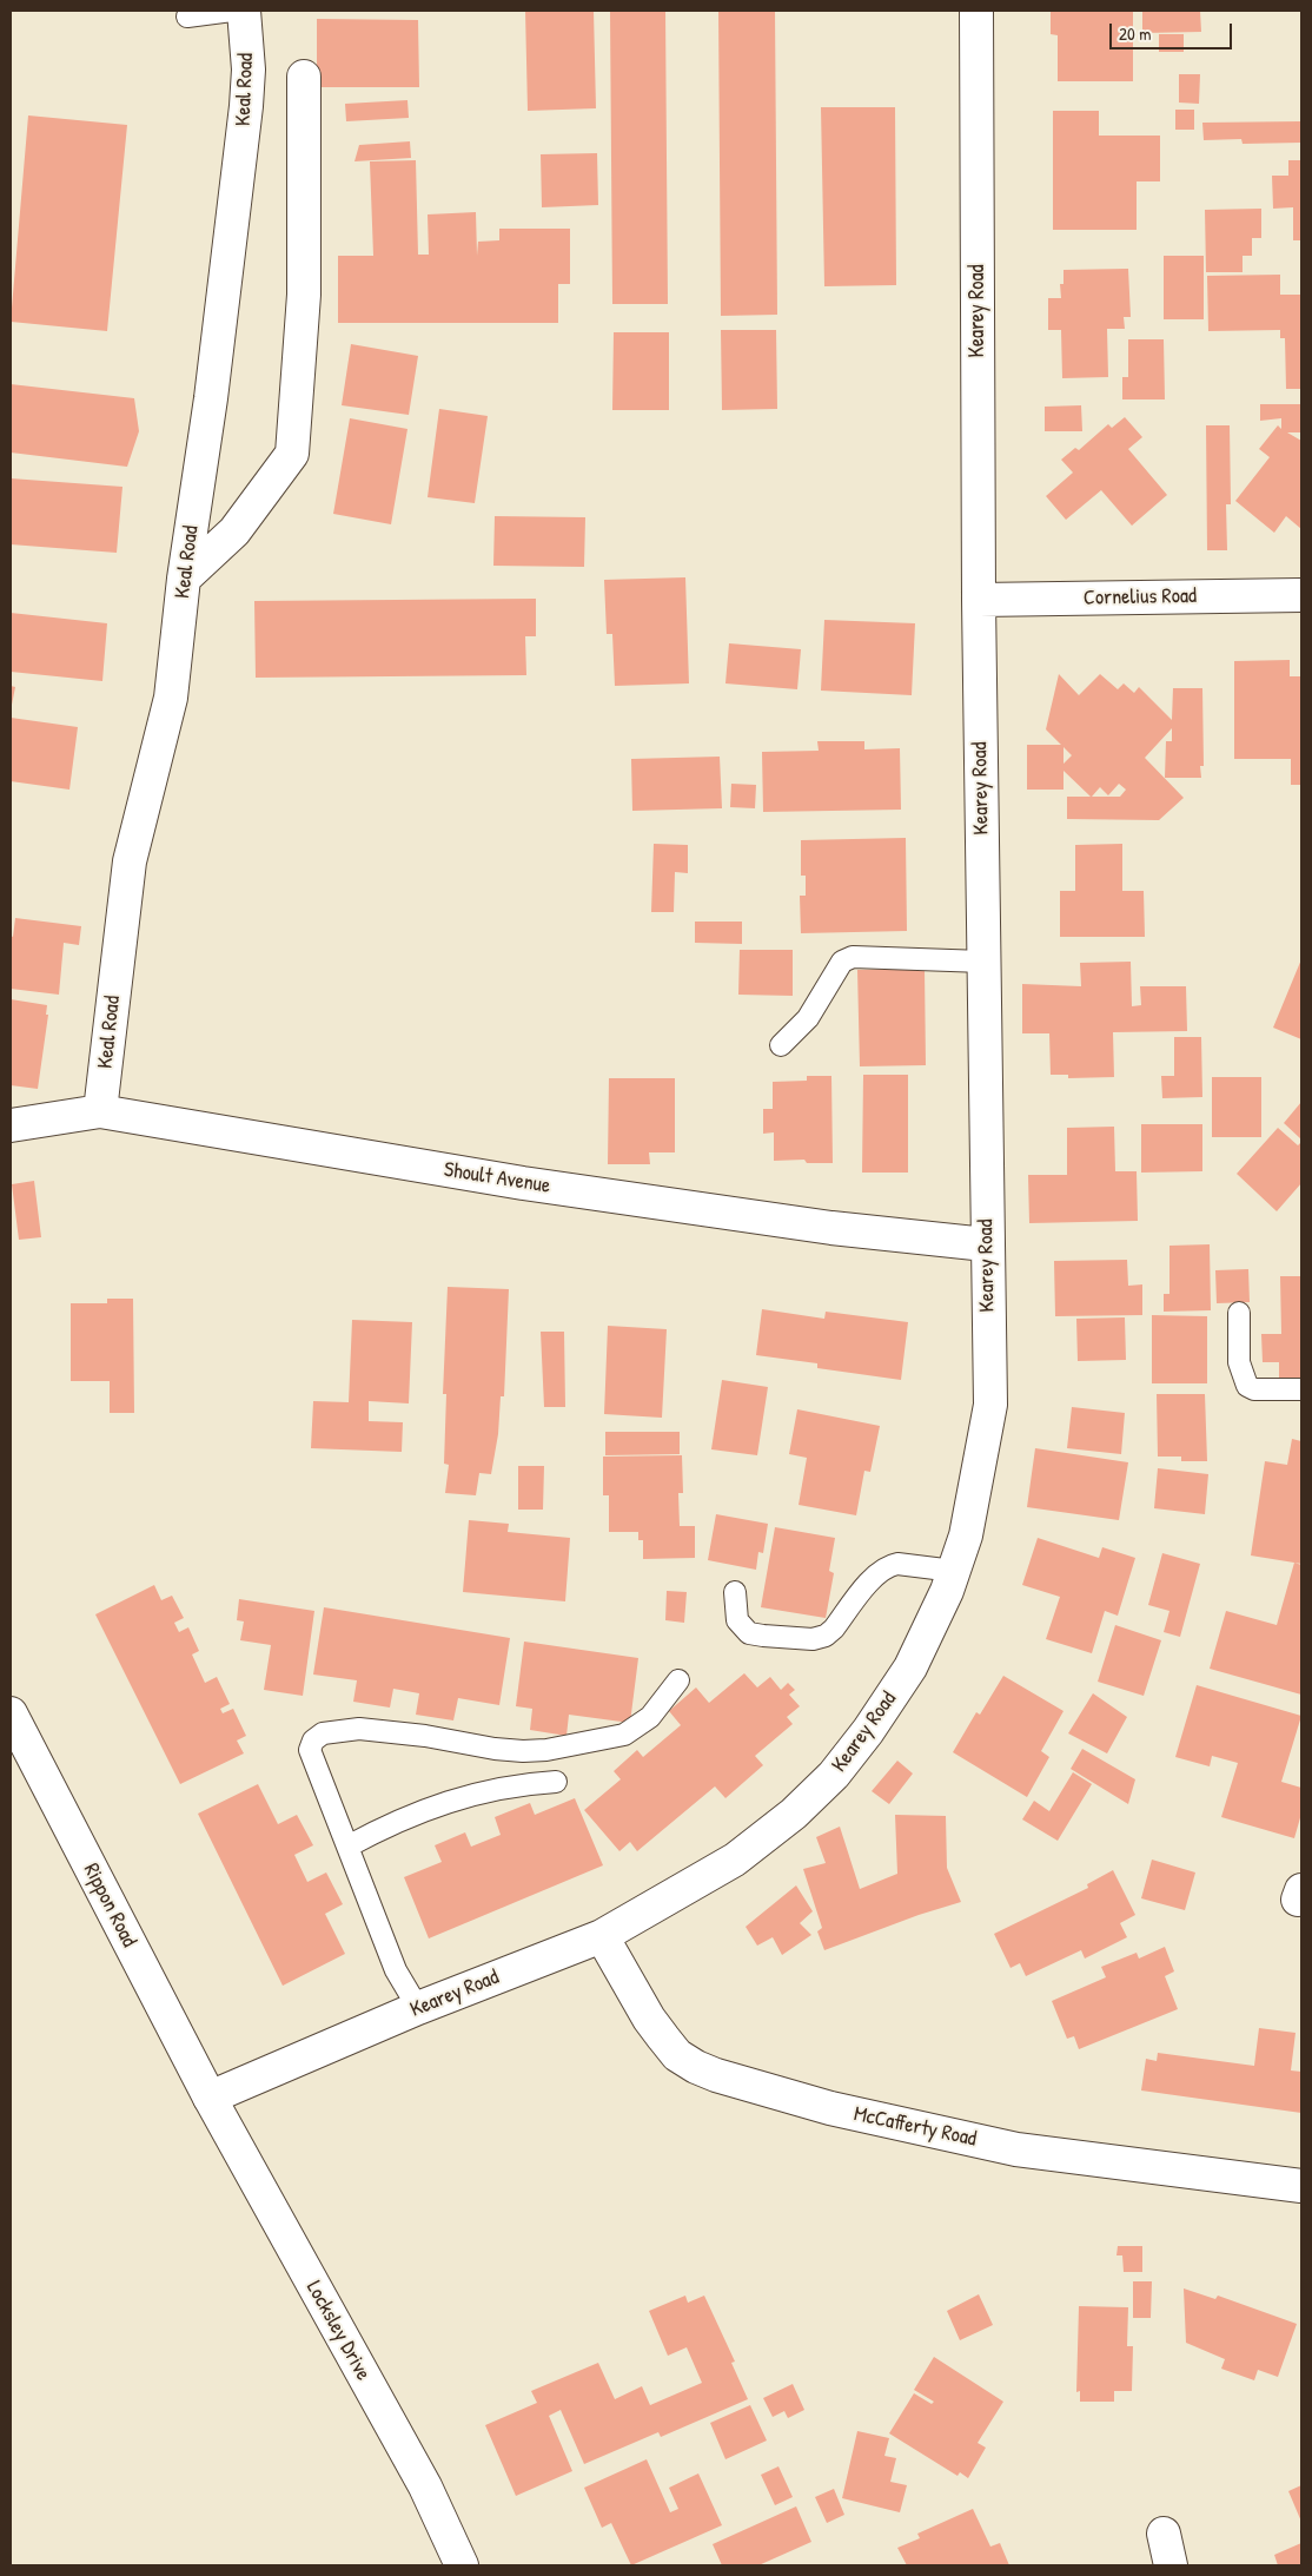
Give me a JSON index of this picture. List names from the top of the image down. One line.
{"streets":{"street":["Keal Road","Kearey Road","Cornelius Road","Shoult Avenue","Rippon Road","McCafferty Road","Locksley Drive"]},"crossings":[["Keal Road","Shoult Avenue"],["Kearey Road","Cornelius Road"],["Kearey Road","Shoult Avenue"],["Kearey Road","Rippon Road"],["Kearey Road","McCafferty Road"],["Kearey Road","Locksley Drive"],["Rippon Road","Locksley Drive"]],"scale_bar":"20 m"}
